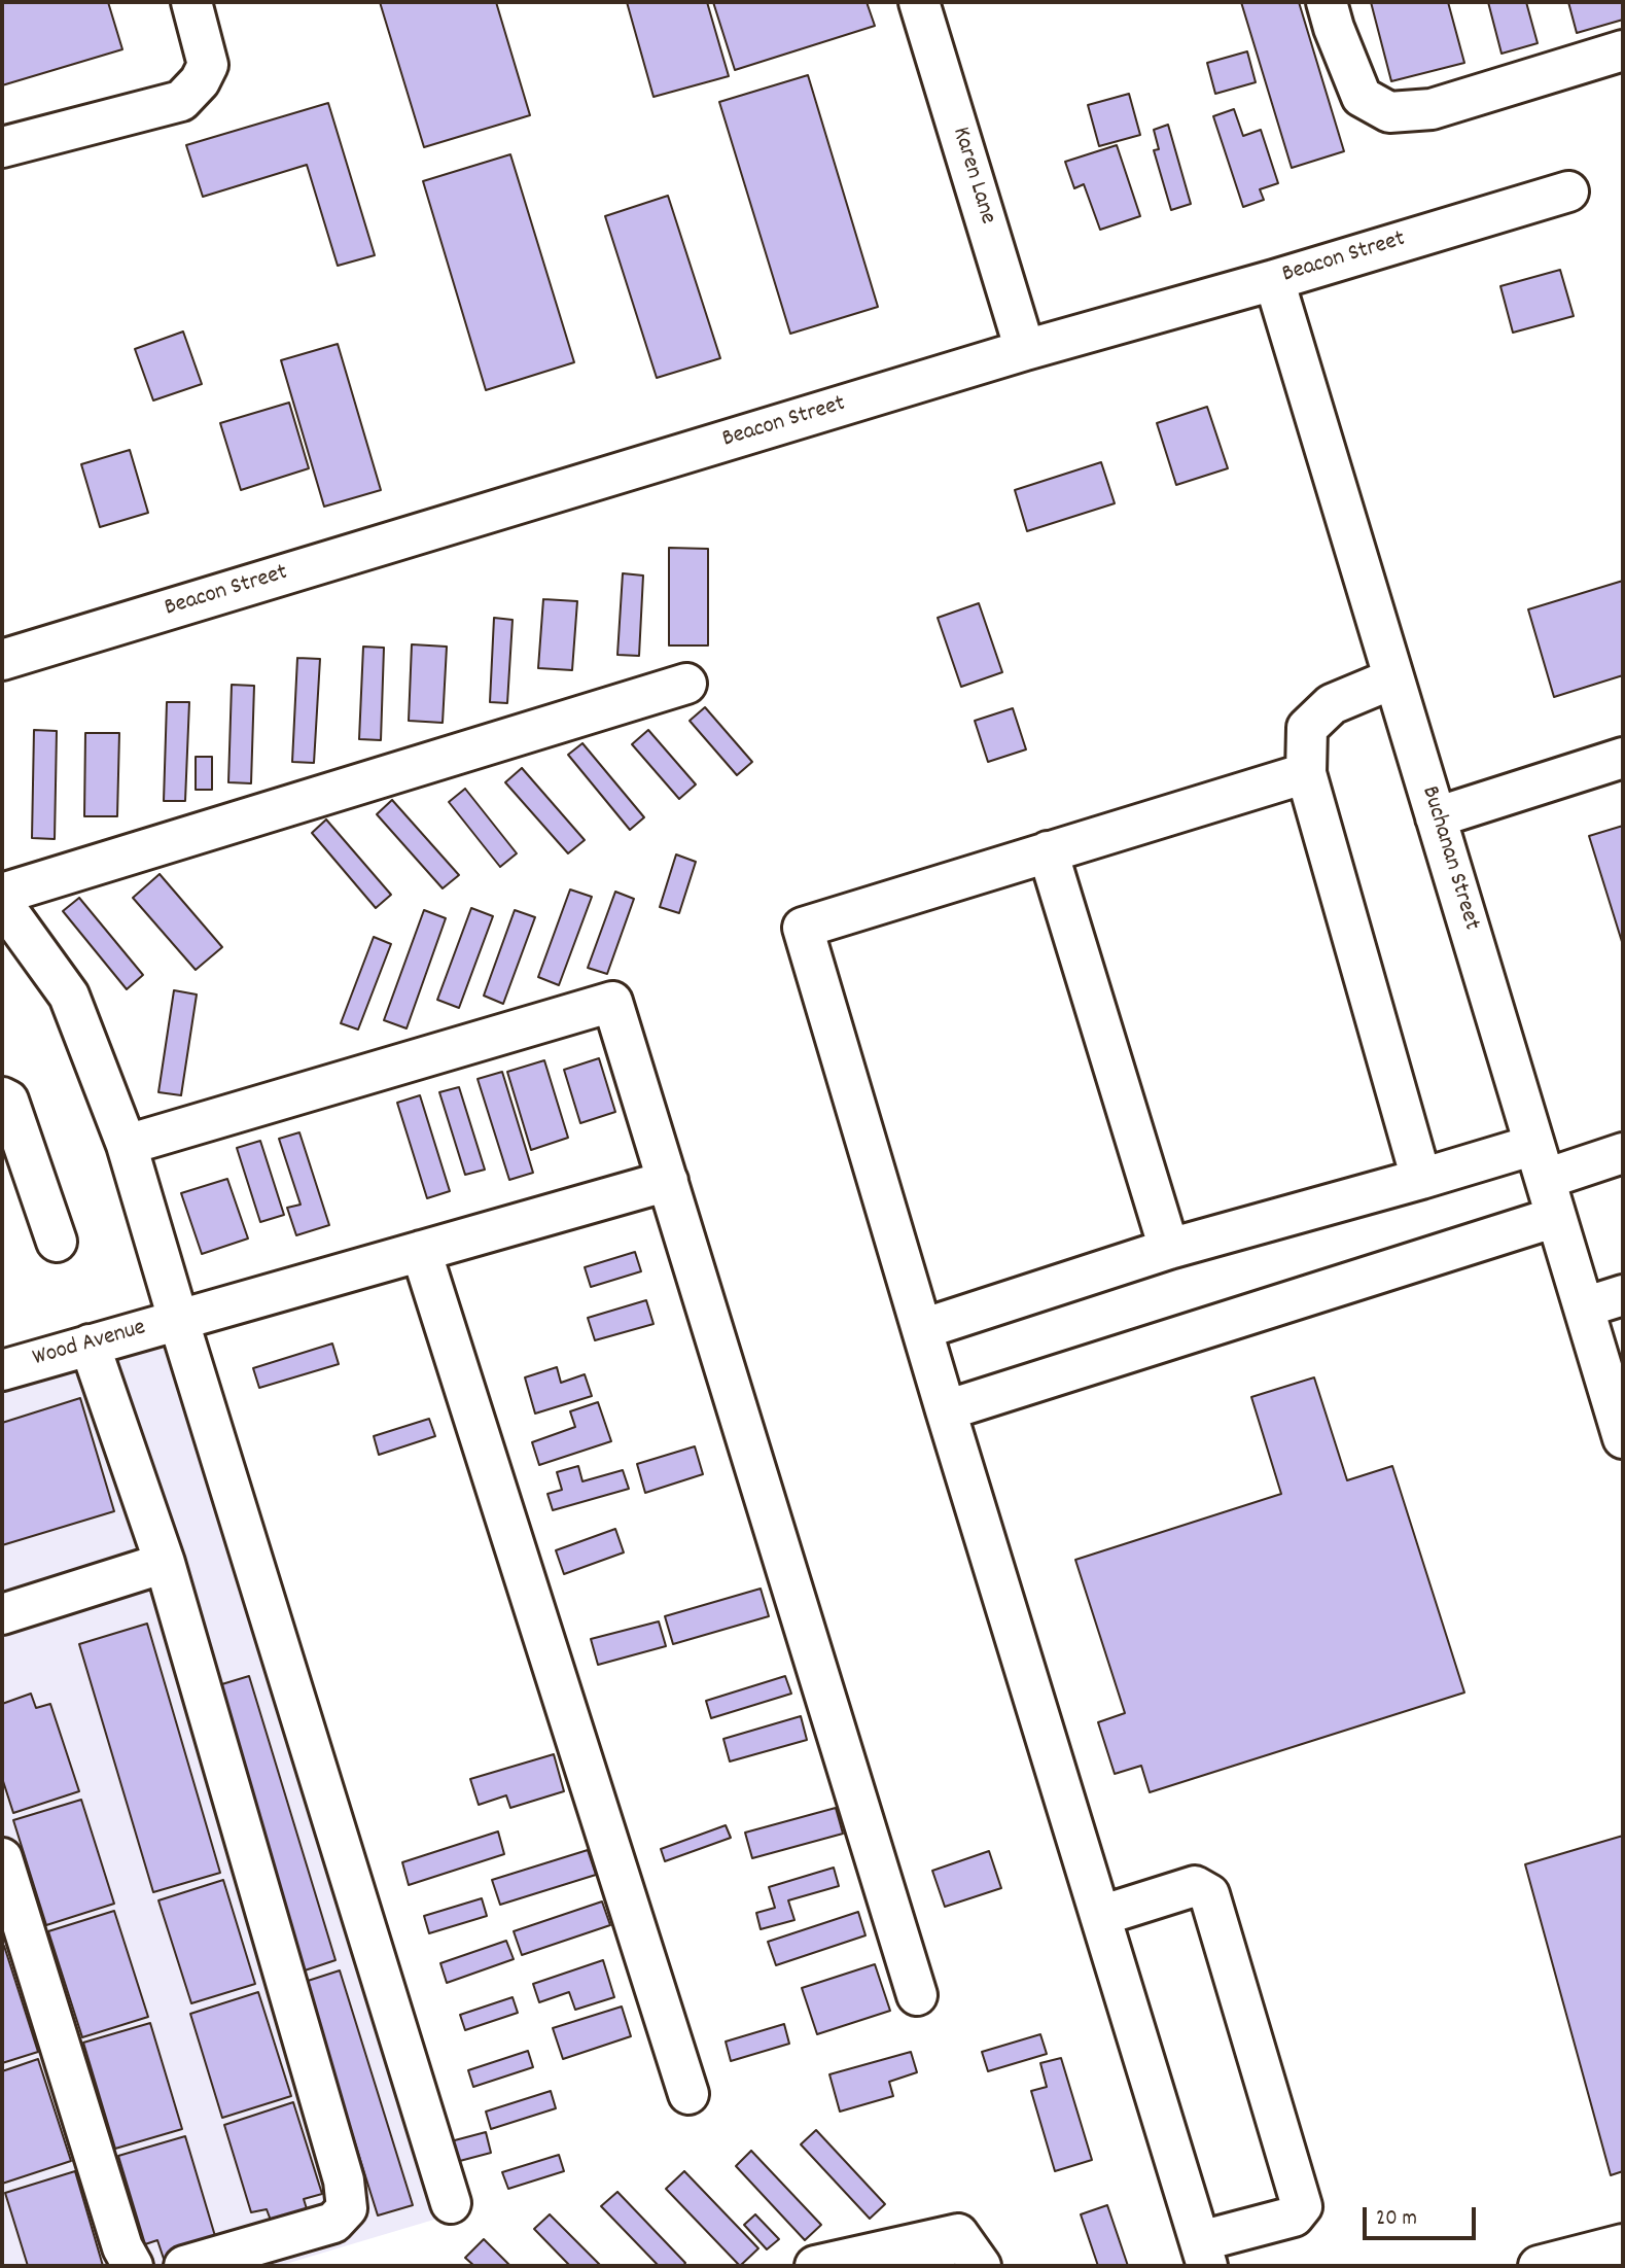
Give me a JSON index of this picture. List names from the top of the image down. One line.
{"streets":{"street":["Karen Lane","Beacon Street","Buchanan Street","Wood Avenue"]},"crossings":[["Karen Lane","Beacon Street"],["Beacon Street","Buchanan Street"]],"scale_bar":"20 m"}
